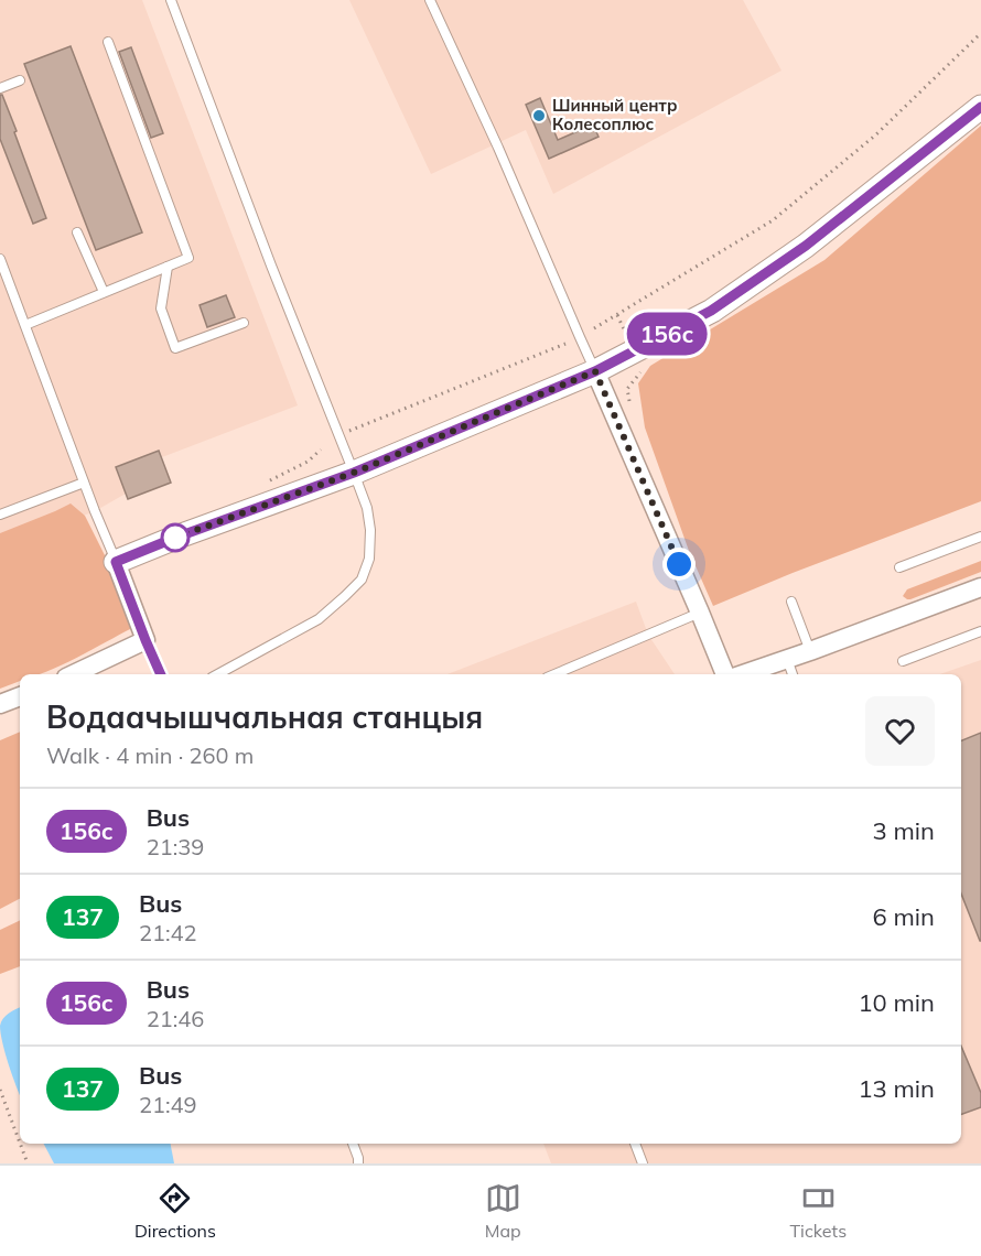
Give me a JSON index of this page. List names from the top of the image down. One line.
{"places":["Шинный центр Колесоплюс"],"lines":["bus line 156с"],"page":{"on_map":"156с","heading":["Водаачышчальная станцыя","Walk · 4 min · 260 m"],"list":[{"mark":"156с","name":"Bus","note":"21:39","value":"3 min"},{"mark":"137","name":"Bus","note":"21:42","value":"6 min"},{"mark":"156с","name":"Bus","note":"21:46","value":"10 min"},{"mark":"137","name":"Bus","note":"21:49","value":"13 min"}],"tabs":["Directions","Map","Tickets"]}}
